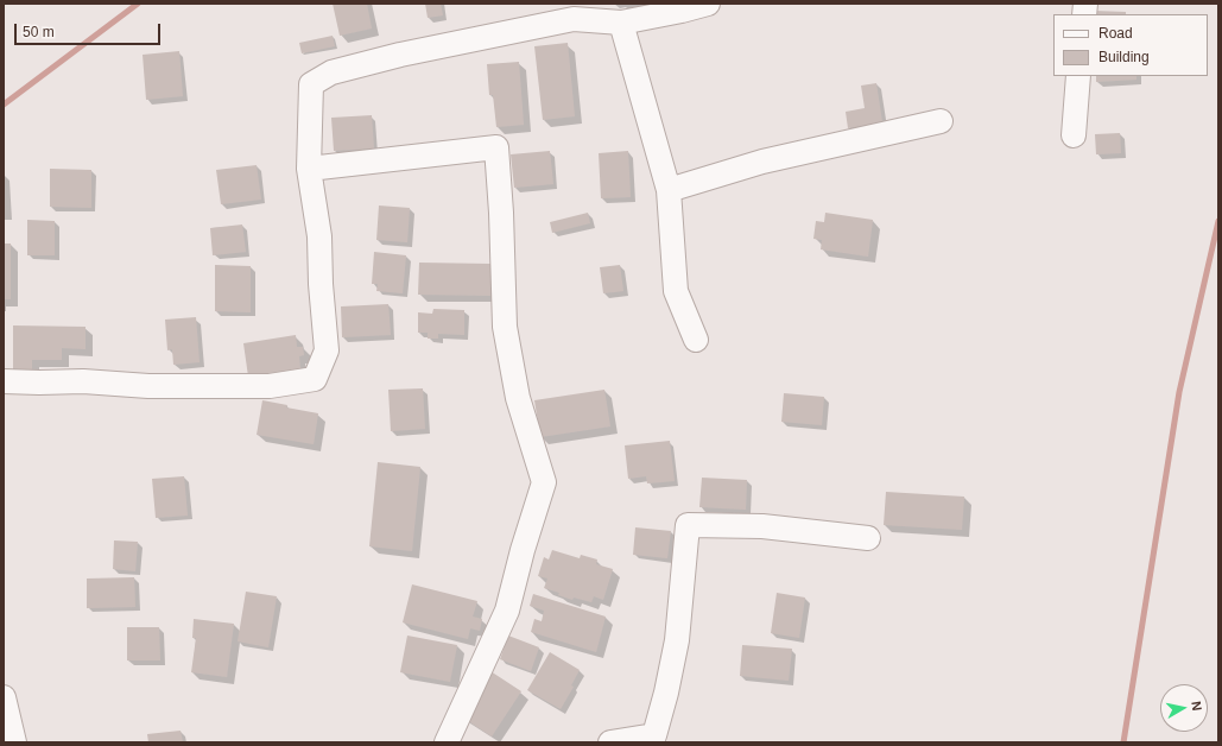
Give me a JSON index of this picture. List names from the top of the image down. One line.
{"legend":["Road","Building"],"scale_bar":"50 m","north":"right"}
